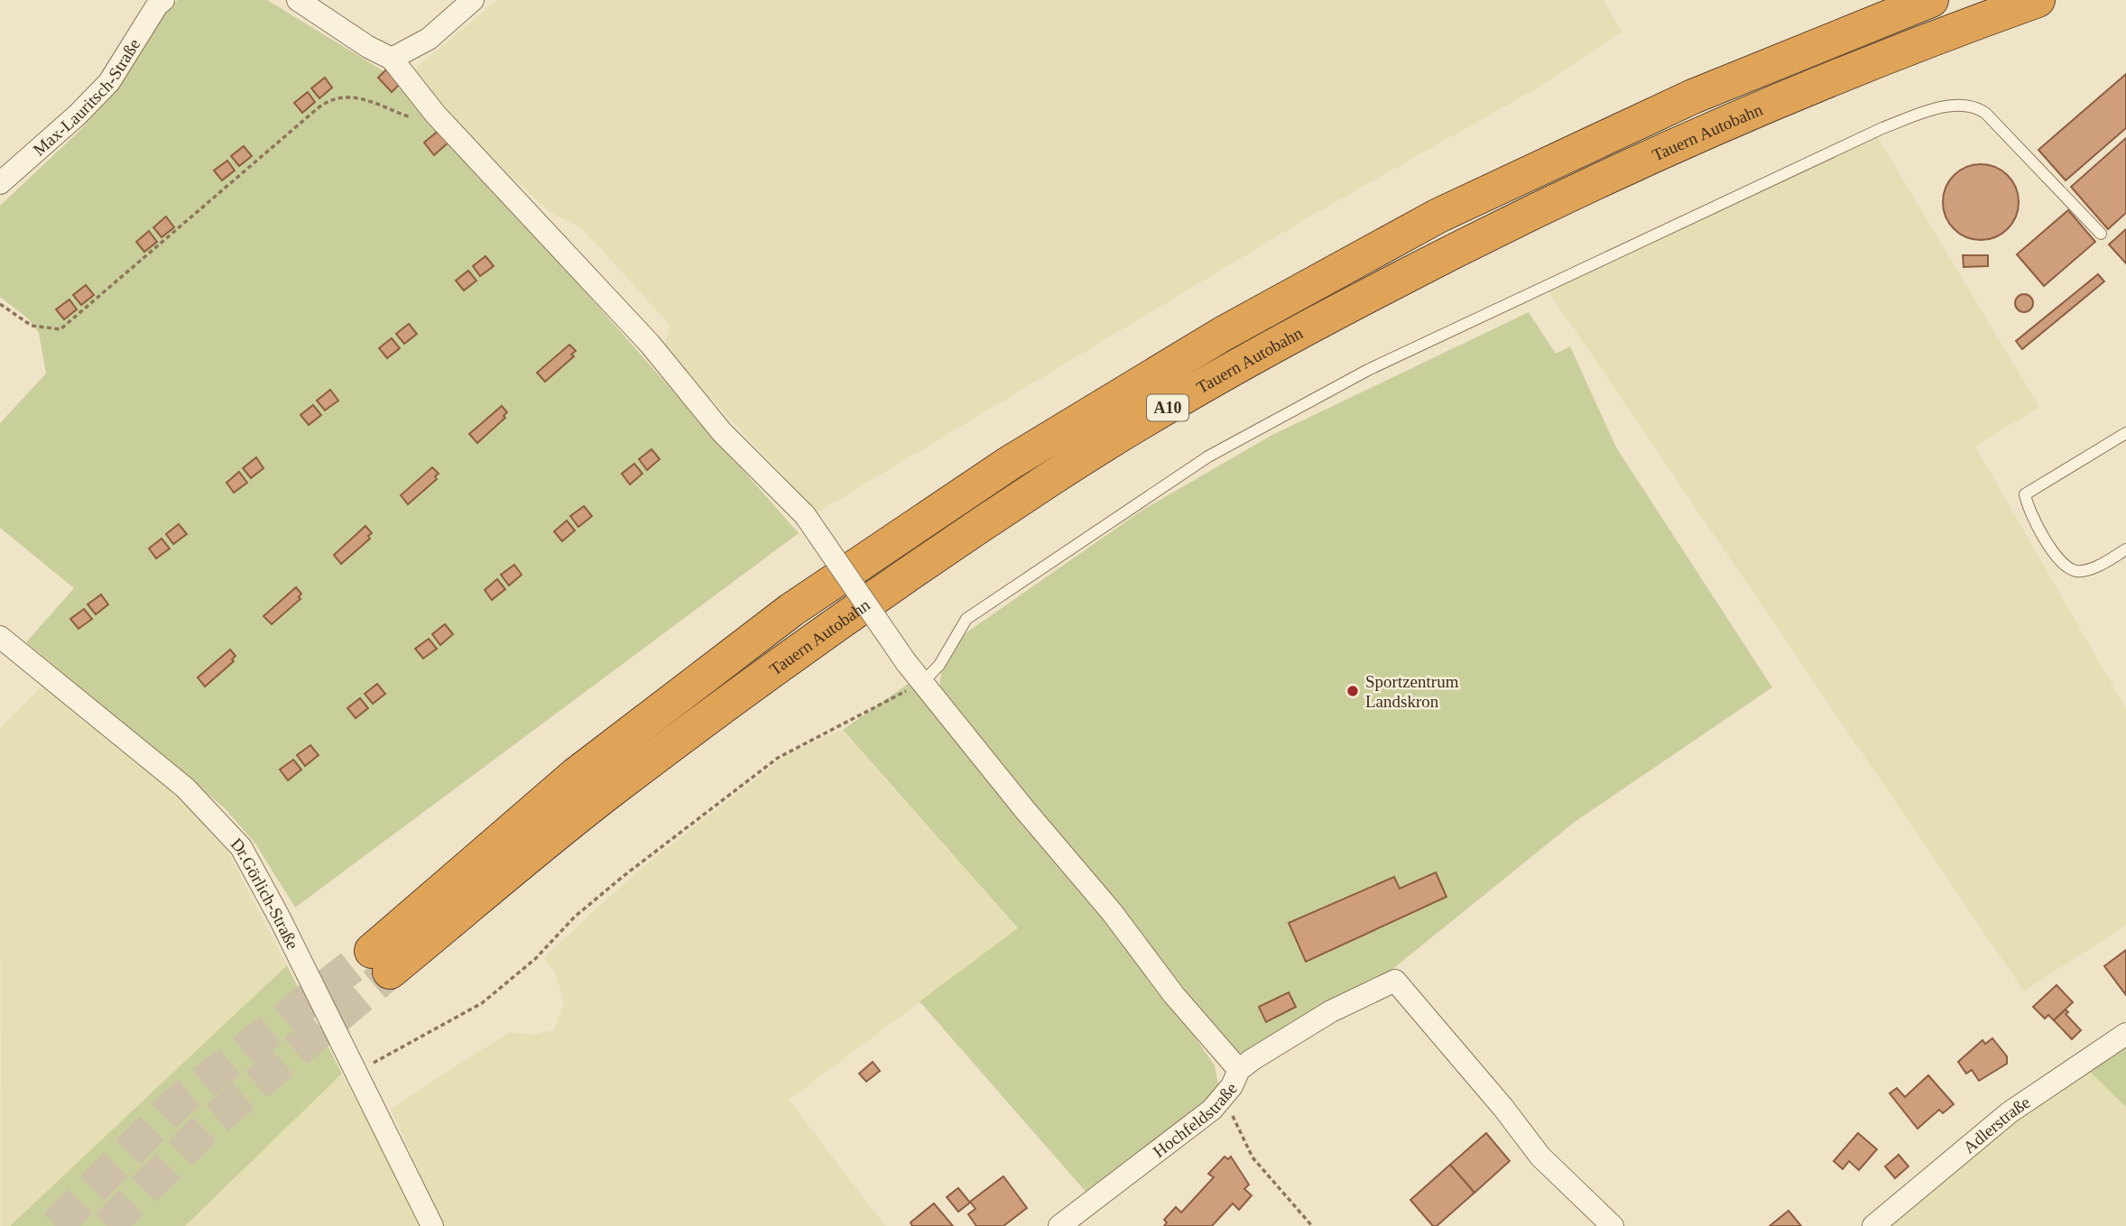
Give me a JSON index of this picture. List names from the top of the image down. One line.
{"streets":{"highway":["Tauern Autobahn","A10"],"street":["Max-Lauritsch-Straße","Dr.Görlich-Straße","Hochfeldstraße","Adlerstraße"]},"places":["Sportzentrum Landskron"]}
